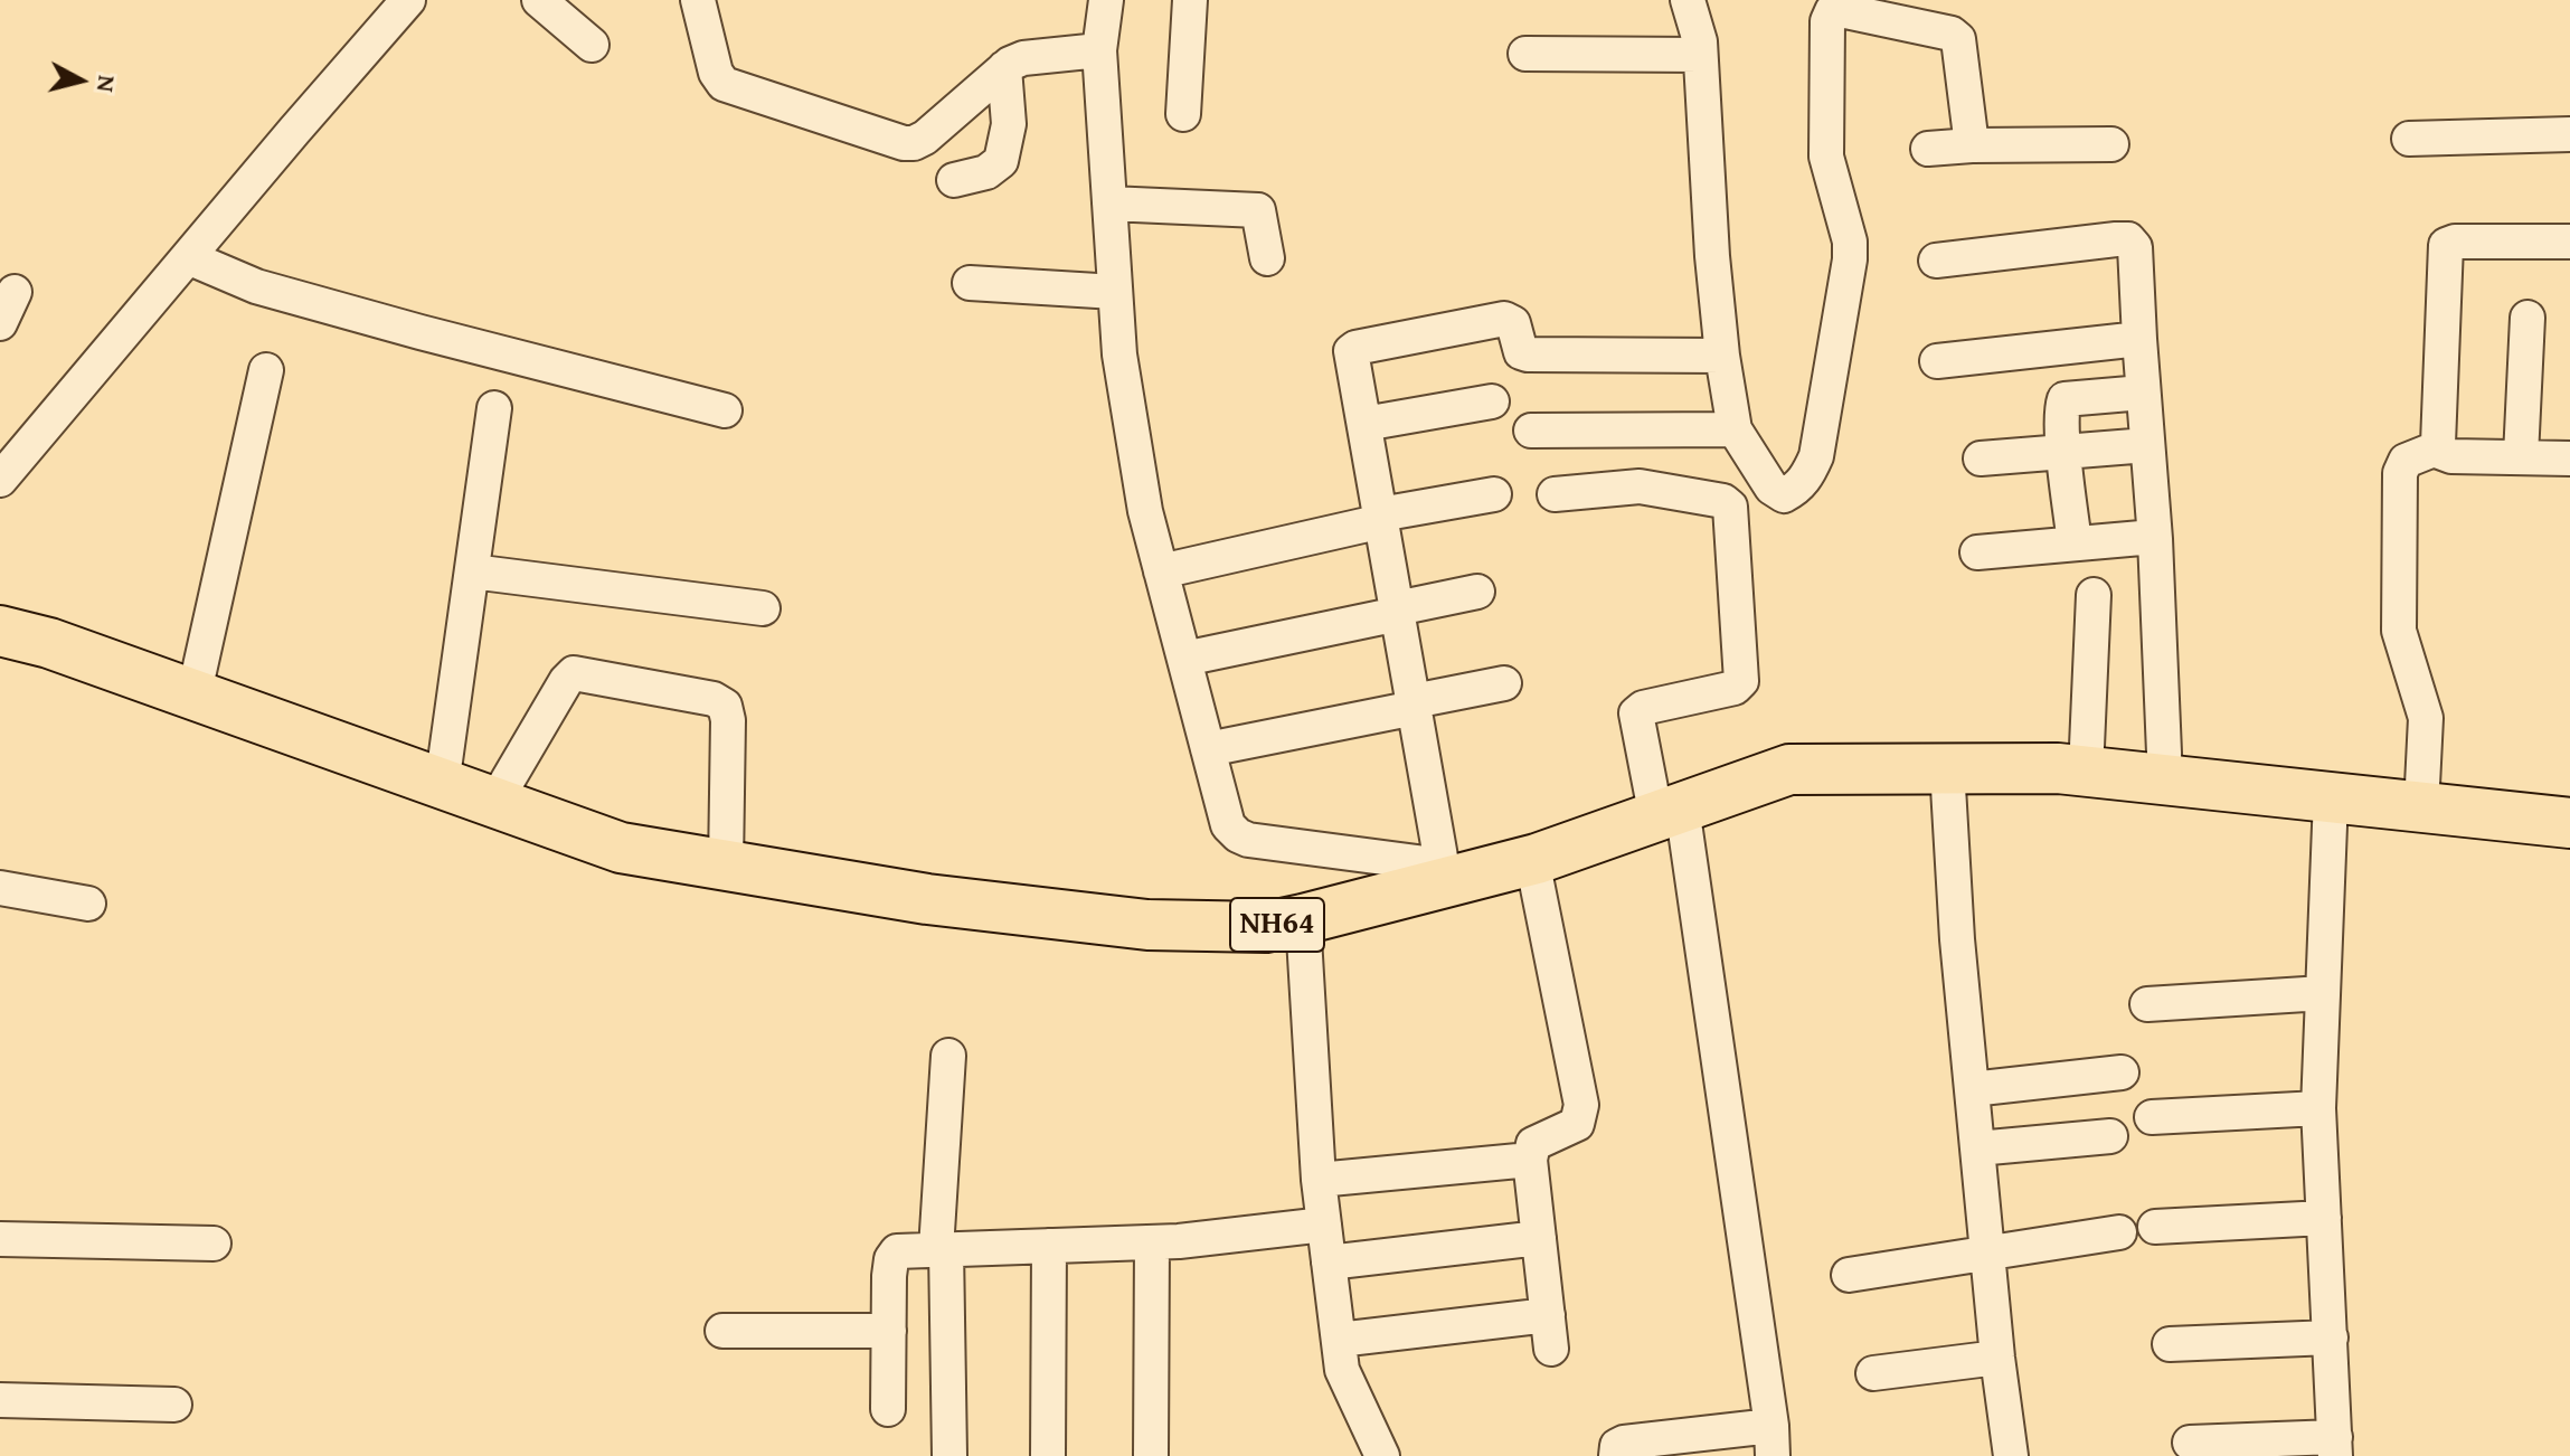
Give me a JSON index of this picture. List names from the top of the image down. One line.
{"streets":{"highway":["NH64"]},"north":"right"}
